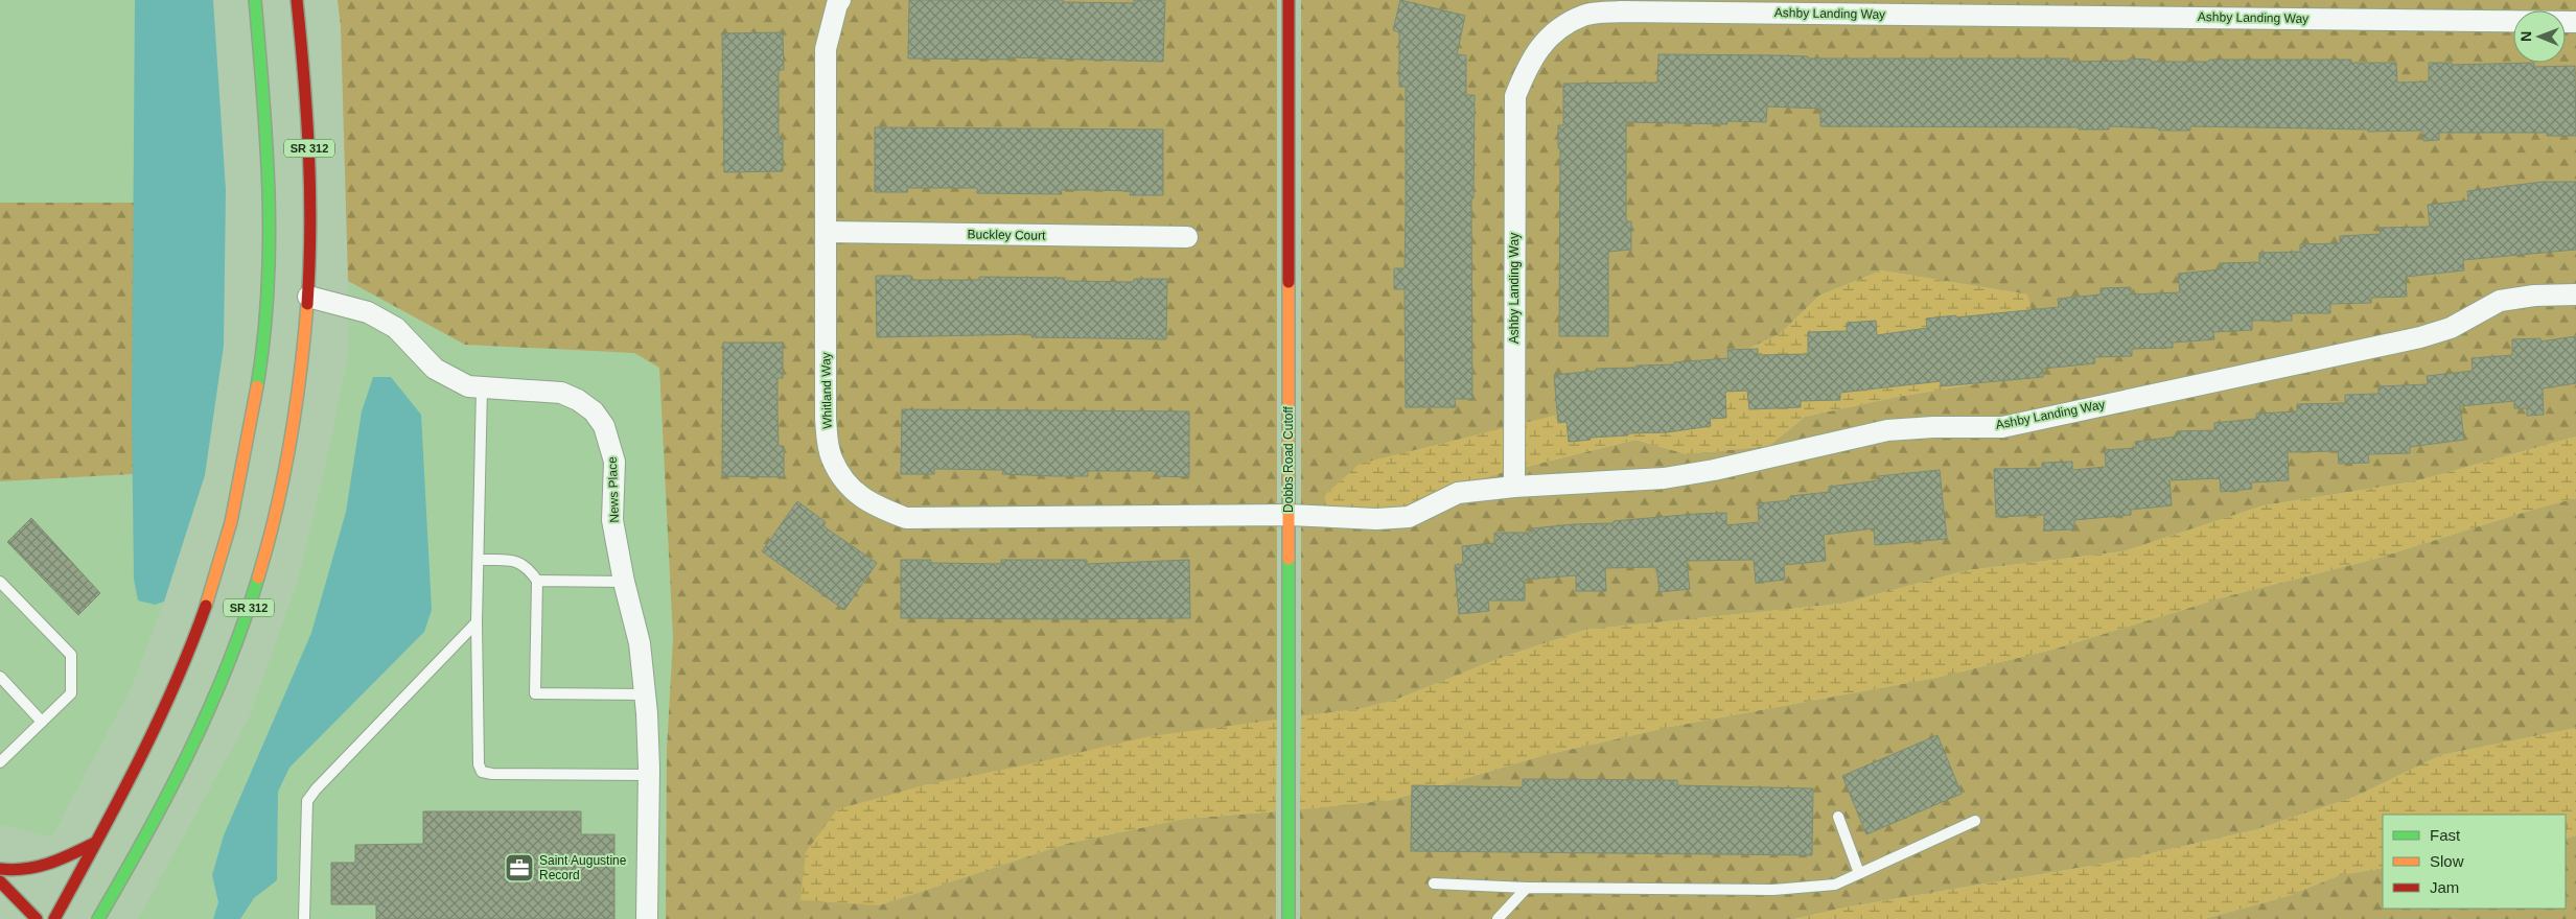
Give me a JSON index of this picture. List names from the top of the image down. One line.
{"streets":{"main road":["SR 312","Dobbs Road Cutoff"],"street":["Ashby Landing Way","Buckley Court","Whitland Way","News Place"]},"crossings":[["Ashby Landing Way","Whitland Way"],["Ashby Landing Way","Dobbs Road Cutoff"],["SR 312","News Place"],["Buckley Court","Whitland Way"],["Whitland Way","Dobbs Road Cutoff"]],"places":{"office":["Saint Augustine Record"]},"legend":["Fast","Slow","Jam"],"north":"left"}
